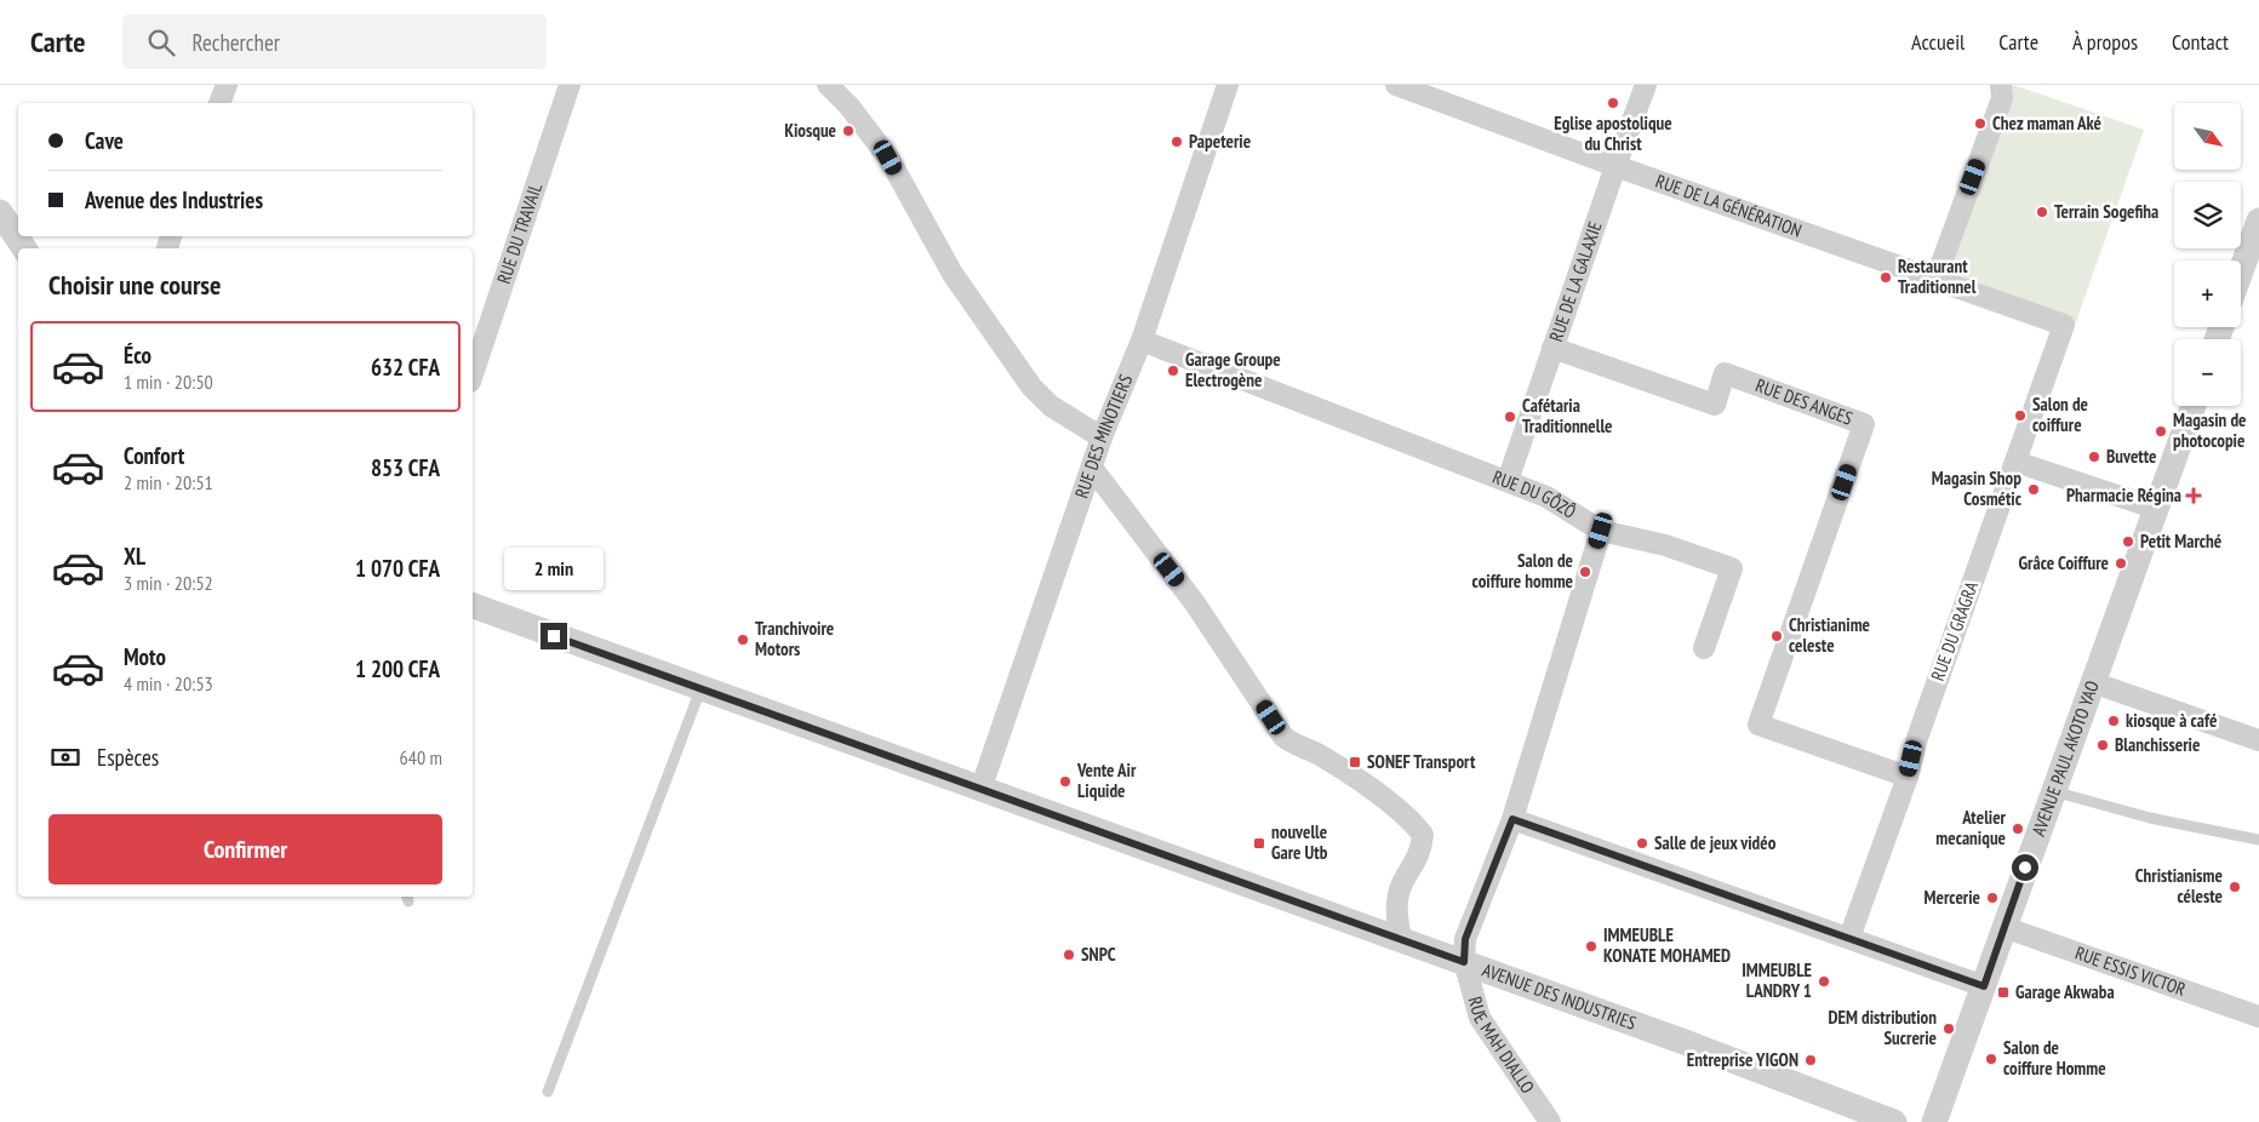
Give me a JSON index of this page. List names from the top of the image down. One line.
{"streets":{"street":["RUE DE LA GÉNÉRATION","RUE DU TRAVAIL","RUE DE LA GALAXIE","RUE DES ANGES","RUE DES MINOTIERS","RUE DU GÔZÔ","RUE DU GRAGRA","AVENUE PAUL AKOTO YAO","RUE ESSIS VICTOR","AVENUE DES INDUSTRIES","RUE MAH DIALLO"]},"crossings":[["RUE DE LA GÉNÉRATION","RUE DE LA GALAXIE"],["RUE DE LA GÉNÉRATION","RUE DU GRAGRA"],["RUE DE LA GALAXIE","RUE DES ANGES"],["RUE DE LA GALAXIE","RUE DU GÔZÔ"],["RUE DES ANGES","RUE DU GRAGRA"],["RUE DES MINOTIERS","RUE DU GÔZÔ"],["RUE DES MINOTIERS","AVENUE DES INDUSTRIES"],["AVENUE PAUL AKOTO YAO","RUE ESSIS VICTOR"],["AVENUE DES INDUSTRIES","RUE MAH DIALLO"]],"places":{"other":["Eglise apostolique du Christ","Chez maman Aké","Kiosque","Papeterie","Terrain Sogefiha","Restaurant Traditionnel","Garage Groupe Electrogène","Salon de coiffure","Cafétaria Traditionnelle","Magasin de photocopie","Buvette","Magasin Shop Cosmétic","Petit Marché","Grâce Coiffure","Salon de coiffure homme","Christianime celeste","Tranchivoire Motors","kiosque à café","Blanchisserie","Vente Air Liquide","Atelier mecanique","Salle de jeux vidéo","Christianisme céleste","Mercerie","IMMEUBLE KONATE MOHAMED","SNPC","IMMEUBLE LANDRY 1","DEM distribution Sucrerie","Salon de coiffure Homme","Entreprise YIGON"],"health":["Pharmacie Régina"],"transit":["SONEF Transport","nouvelle Gare Utb","Garage Akwaba"]},"north":"bottom right","page":{"header":"Carte","search":"Rechercher","nav":["Accueil","Carte","À propos","Contact"],"map_buttons":["+","−"],"banner":["Cave","Avenue des Industries"],"heading":"Choisir une course","list":[{"name":"Éco","note":"1 min · 20:50","value":"632 CFA"},{"name":"Confort","note":"2 min · 20:51","value":"853 CFA"},{"name":"XL","note":"3 min · 20:52","value":"1 070 CFA"},{"name":"Moto","note":"4 min · 20:53","value":"1 200 CFA"}],"bubble":"2 min","pay":["Espèces","640 m"],"buttons":"Confirmer"}}
